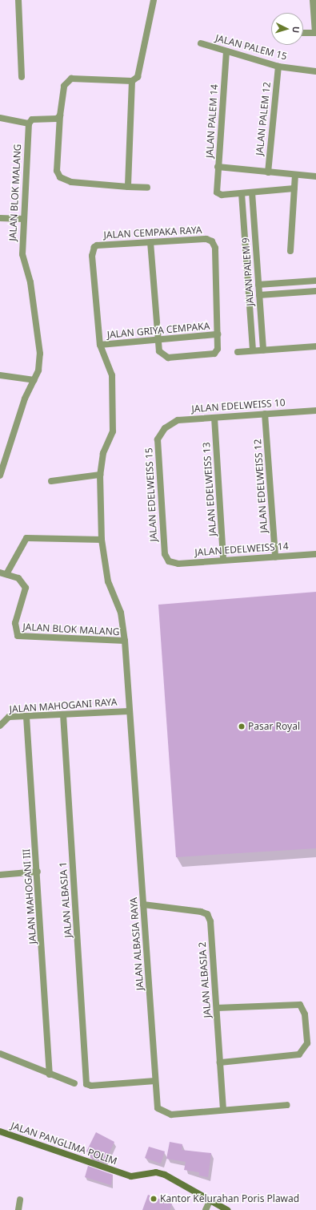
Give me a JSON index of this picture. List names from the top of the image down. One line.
{"streets":{"street":["JALAN PALEM 15","JALAN PALEM 12","JALAN PALEM 14","JALAN BLOK MALANG","JALAN CEMPAKA RAYA","JALAN PALEM 9","JALAN GRIYA CEMPAKA","JALAN EDELWEISS 10","JALAN EDELWEISS 12","JALAN EDELWEISS 13","JALAN EDELWEISS 15","JALAN EDELWEISS 14","JALAN MAHOGANI RAYA","JALAN MAHOGANI III","JALAN ALBASIA 1","JALAN ALBASIA RAYA","JALAN ALBASIA 2","JALAN PANGLIMA POLIM"]},"crossings":[["JALAN PALEM 15","JALAN PALEM 12"],["JALAN PALEM 15","JALAN PALEM 14"],["JALAN PALEM 14","JALAN PALEM 9"],["JALAN BLOK MALANG","JALAN CEMPAKA RAYA"],["JALAN CEMPAKA RAYA","JALAN GRIYA CEMPAKA"],["JALAN CEMPAKA RAYA","JALAN MAHOGANI RAYA"],["JALAN CEMPAKA RAYA","JALAN ALBASIA RAYA"],["JALAN EDELWEISS 10","JALAN EDELWEISS 12"],["JALAN EDELWEISS 10","JALAN EDELWEISS 13"],["JALAN EDELWEISS 10","JALAN EDELWEISS 15"],["JALAN EDELWEISS 12","JALAN EDELWEISS 14"],["JALAN EDELWEISS 13","JALAN EDELWEISS 14"],["JALAN EDELWEISS 15","JALAN EDELWEISS 14"],["JALAN MAHOGANI RAYA","JALAN MAHOGANI III"],["JALAN MAHOGANI RAYA","JALAN ALBASIA 1"],["JALAN MAHOGANI RAYA","JALAN ALBASIA RAYA"],["JALAN ALBASIA 1","JALAN ALBASIA RAYA"],["JALAN ALBASIA RAYA","JALAN ALBASIA 2"]],"places":["Pasar Royal","Kantor Kelurahan Poris Plawad"],"north":"right"}
